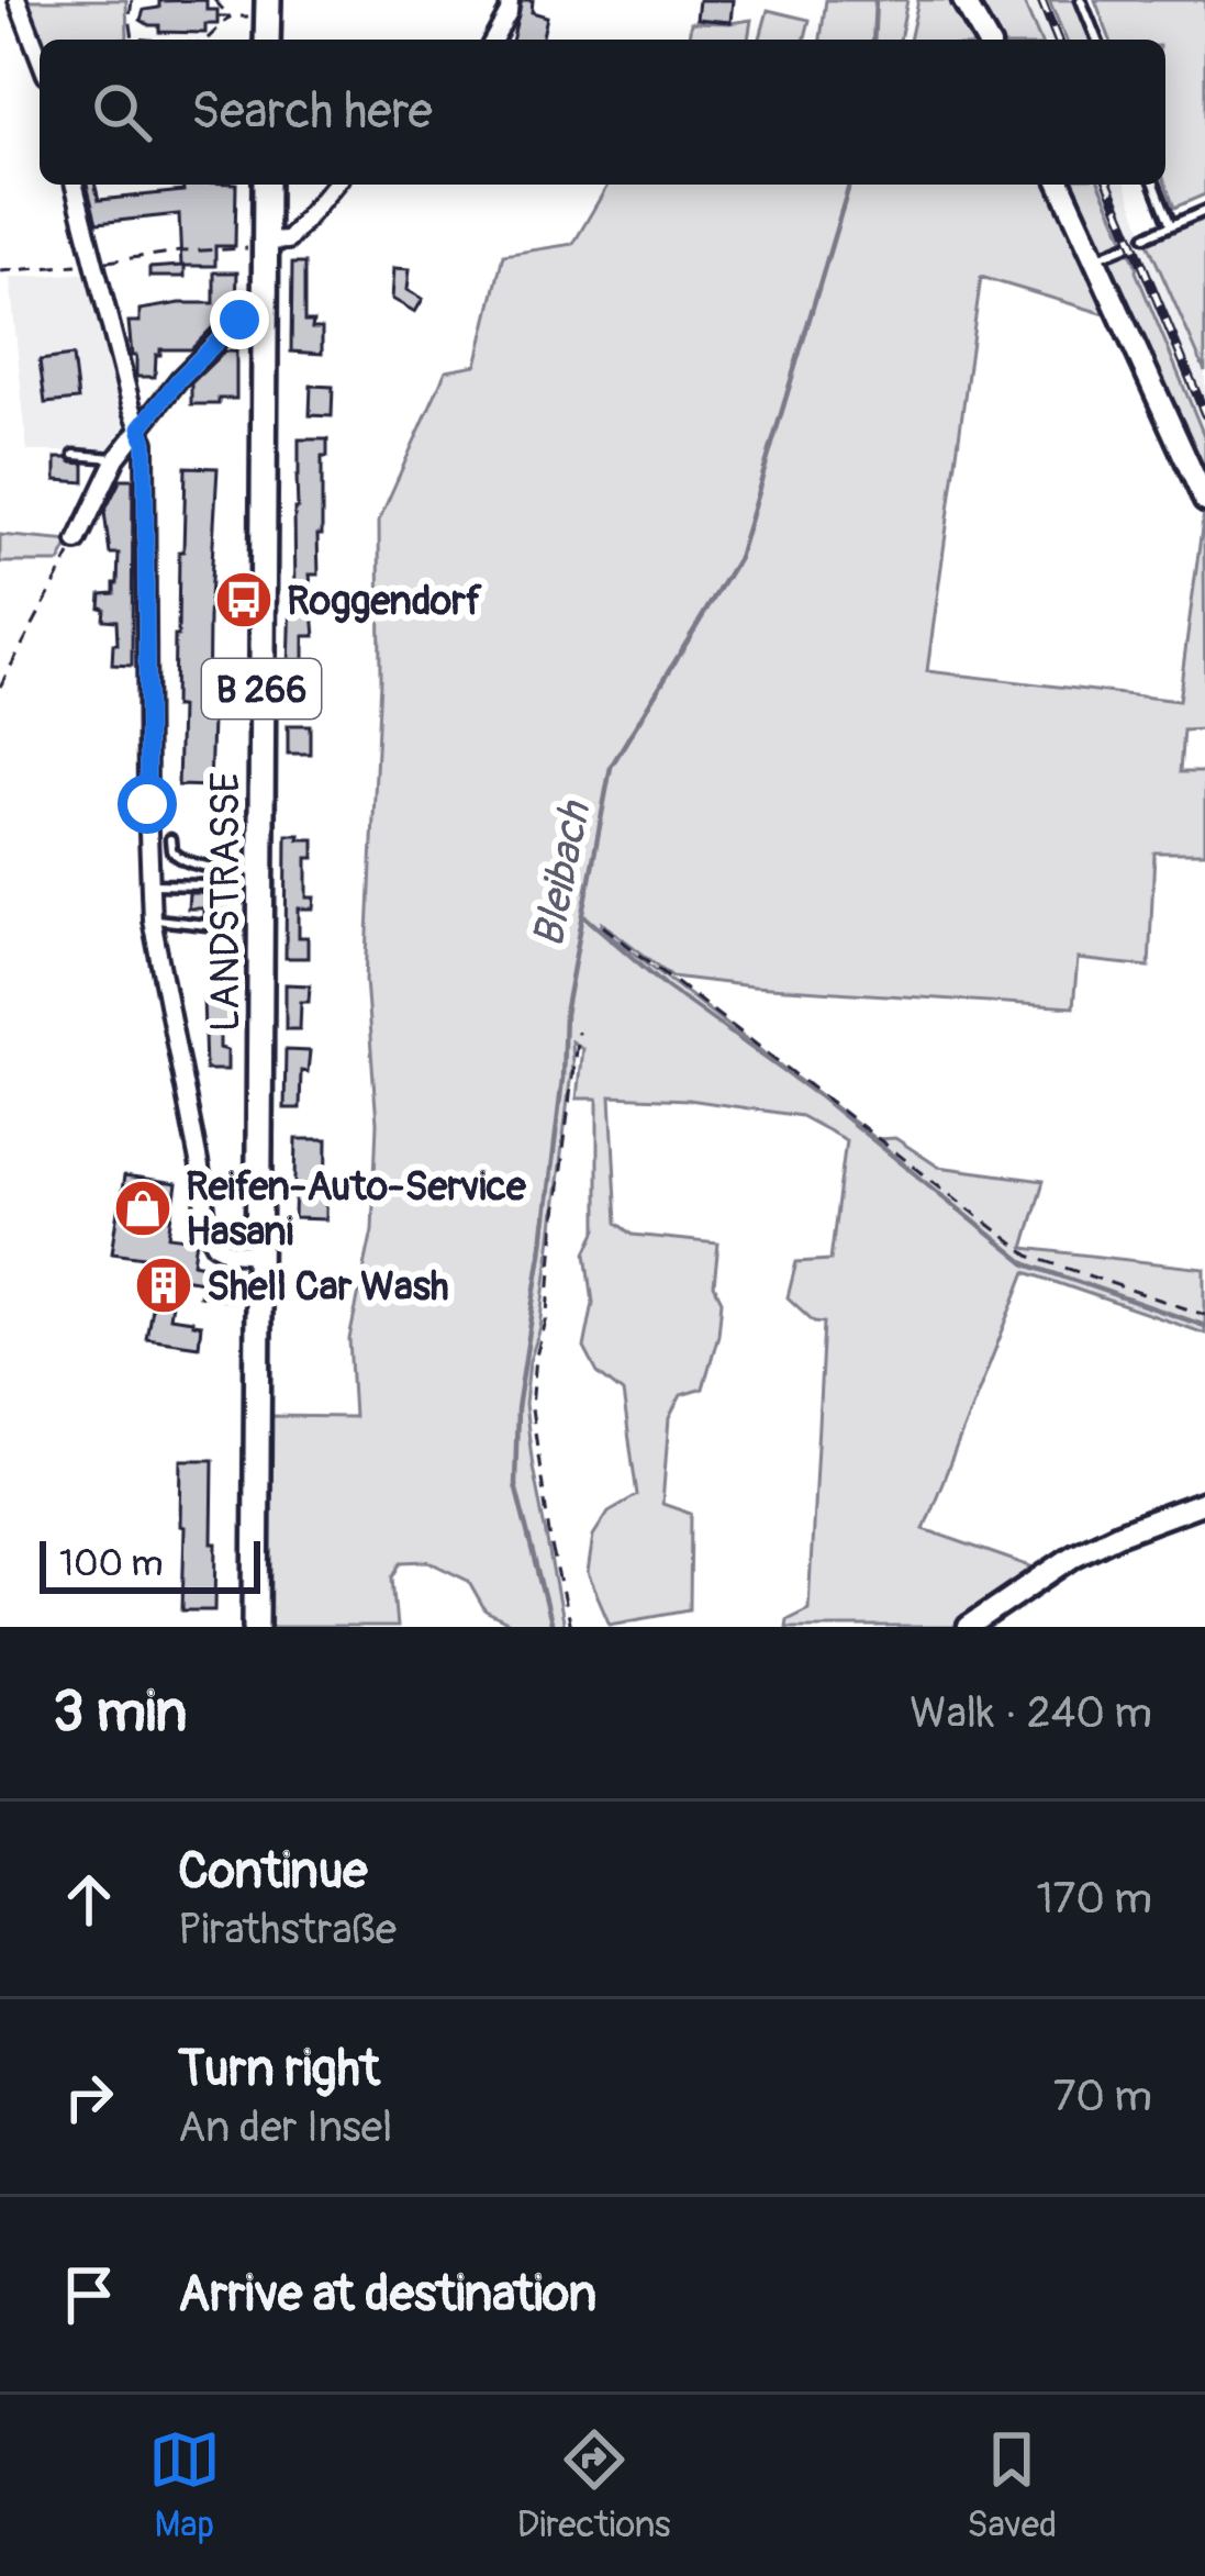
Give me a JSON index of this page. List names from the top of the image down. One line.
{"streets":{"main road":["B 266","LANDSTRASSE"]},"water":["Bleibach"],"places":{"bus stop":["Roggendorf"],"shop":["Reifen-Auto-Service Hasani"],"building":["Shell Car Wash"]},"scale_bar":"100 m","page":{"search":"Search here","scale":"100 m","heading":["3 min","Walk · 240 m"],"list":[["Continue","Pirathstraße","170 m"],["Turn right","An der Insel","70 m"],"Arrive at destination"],"nav":["Map","Directions","Saved"]}}
